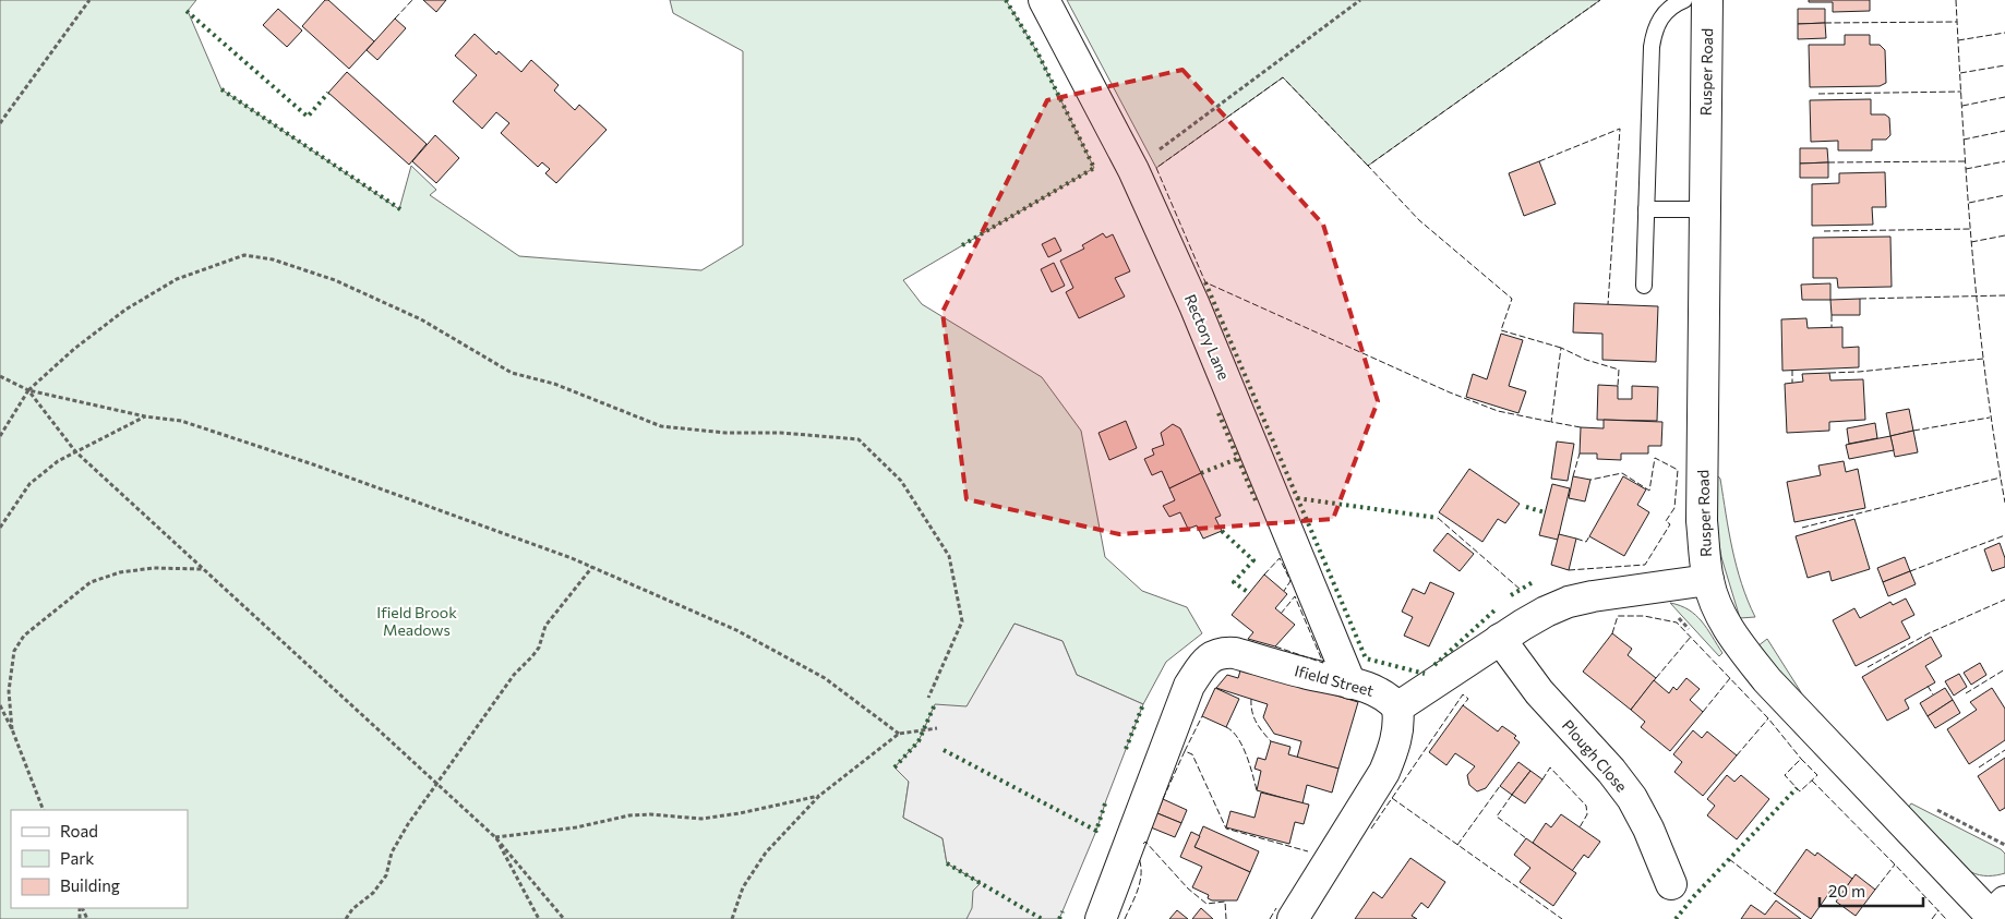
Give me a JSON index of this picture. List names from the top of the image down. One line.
{"streets":{"street":["Rusper Road","Rectory Lane","Ifield Street","Plough Close"]},"crossings":[["Rectory Lane","Ifield Street"]],"parks":["Ifield Brook Meadows"],"legend":["Road","Park","Building"],"scale_bar":"20 m"}
